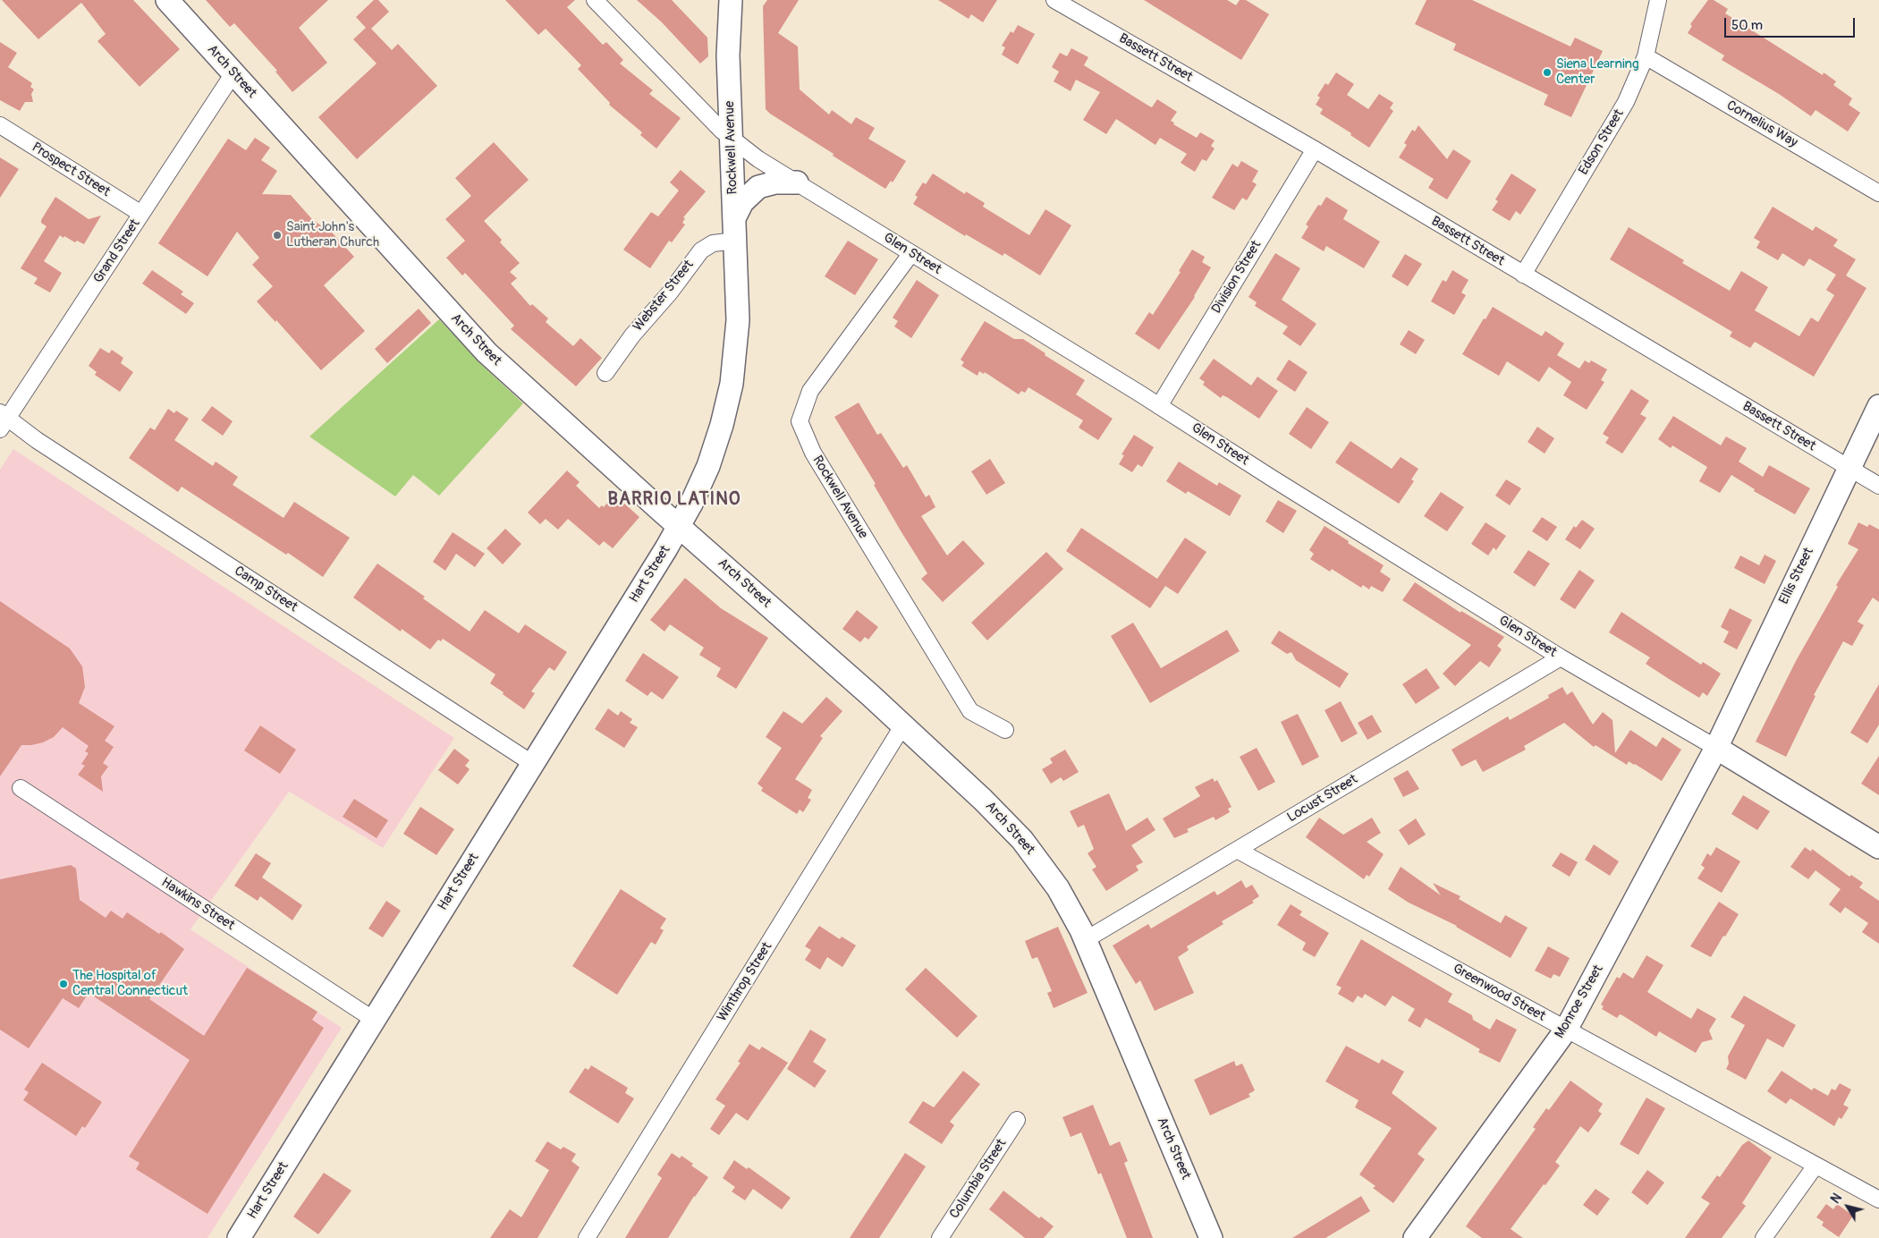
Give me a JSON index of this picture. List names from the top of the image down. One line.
{"streets":{"street":["Bassett Street","Arch Street","Cornelius Way","Edson Street","Rockwell Avenue","Prospect Street","Grand Street","Glen Street","Division Street","Webster Street","Hart Street","Ellis Street","Camp Street","Locust Street","Hawkins Street","Winthrop Street","Greenwood Street","Monroe Street","Columbia Street"]},"crossings":[["Bassett Street","Edson Street"],["Bassett Street","Division Street"],["Bassett Street","Ellis Street"],["Arch Street","Rockwell Avenue"],["Arch Street","Grand Street"],["Arch Street","Hart Street"],["Arch Street","Locust Street"],["Arch Street","Winthrop Street"],["Cornelius Way","Edson Street"],["Rockwell Avenue","Glen Street"],["Rockwell Avenue","Webster Street"],["Rockwell Avenue","Hart Street"],["Prospect Street","Grand Street"],["Grand Street","Camp Street"],["Glen Street","Division Street"],["Glen Street","Ellis Street"],["Glen Street","Locust Street"],["Glen Street","Monroe Street"],["Hart Street","Camp Street"],["Hart Street","Hawkins Street"],["Ellis Street","Monroe Street"],["Locust Street","Greenwood Street"],["Greenwood Street","Monroe Street"]],"districts":["BARRIO LATINO"],"places":["Siena Learning Center","Saint John's Lutheran Church","The Hospital of Central Connecticut"],"scale_bar":"50 m","north":"top left"}
